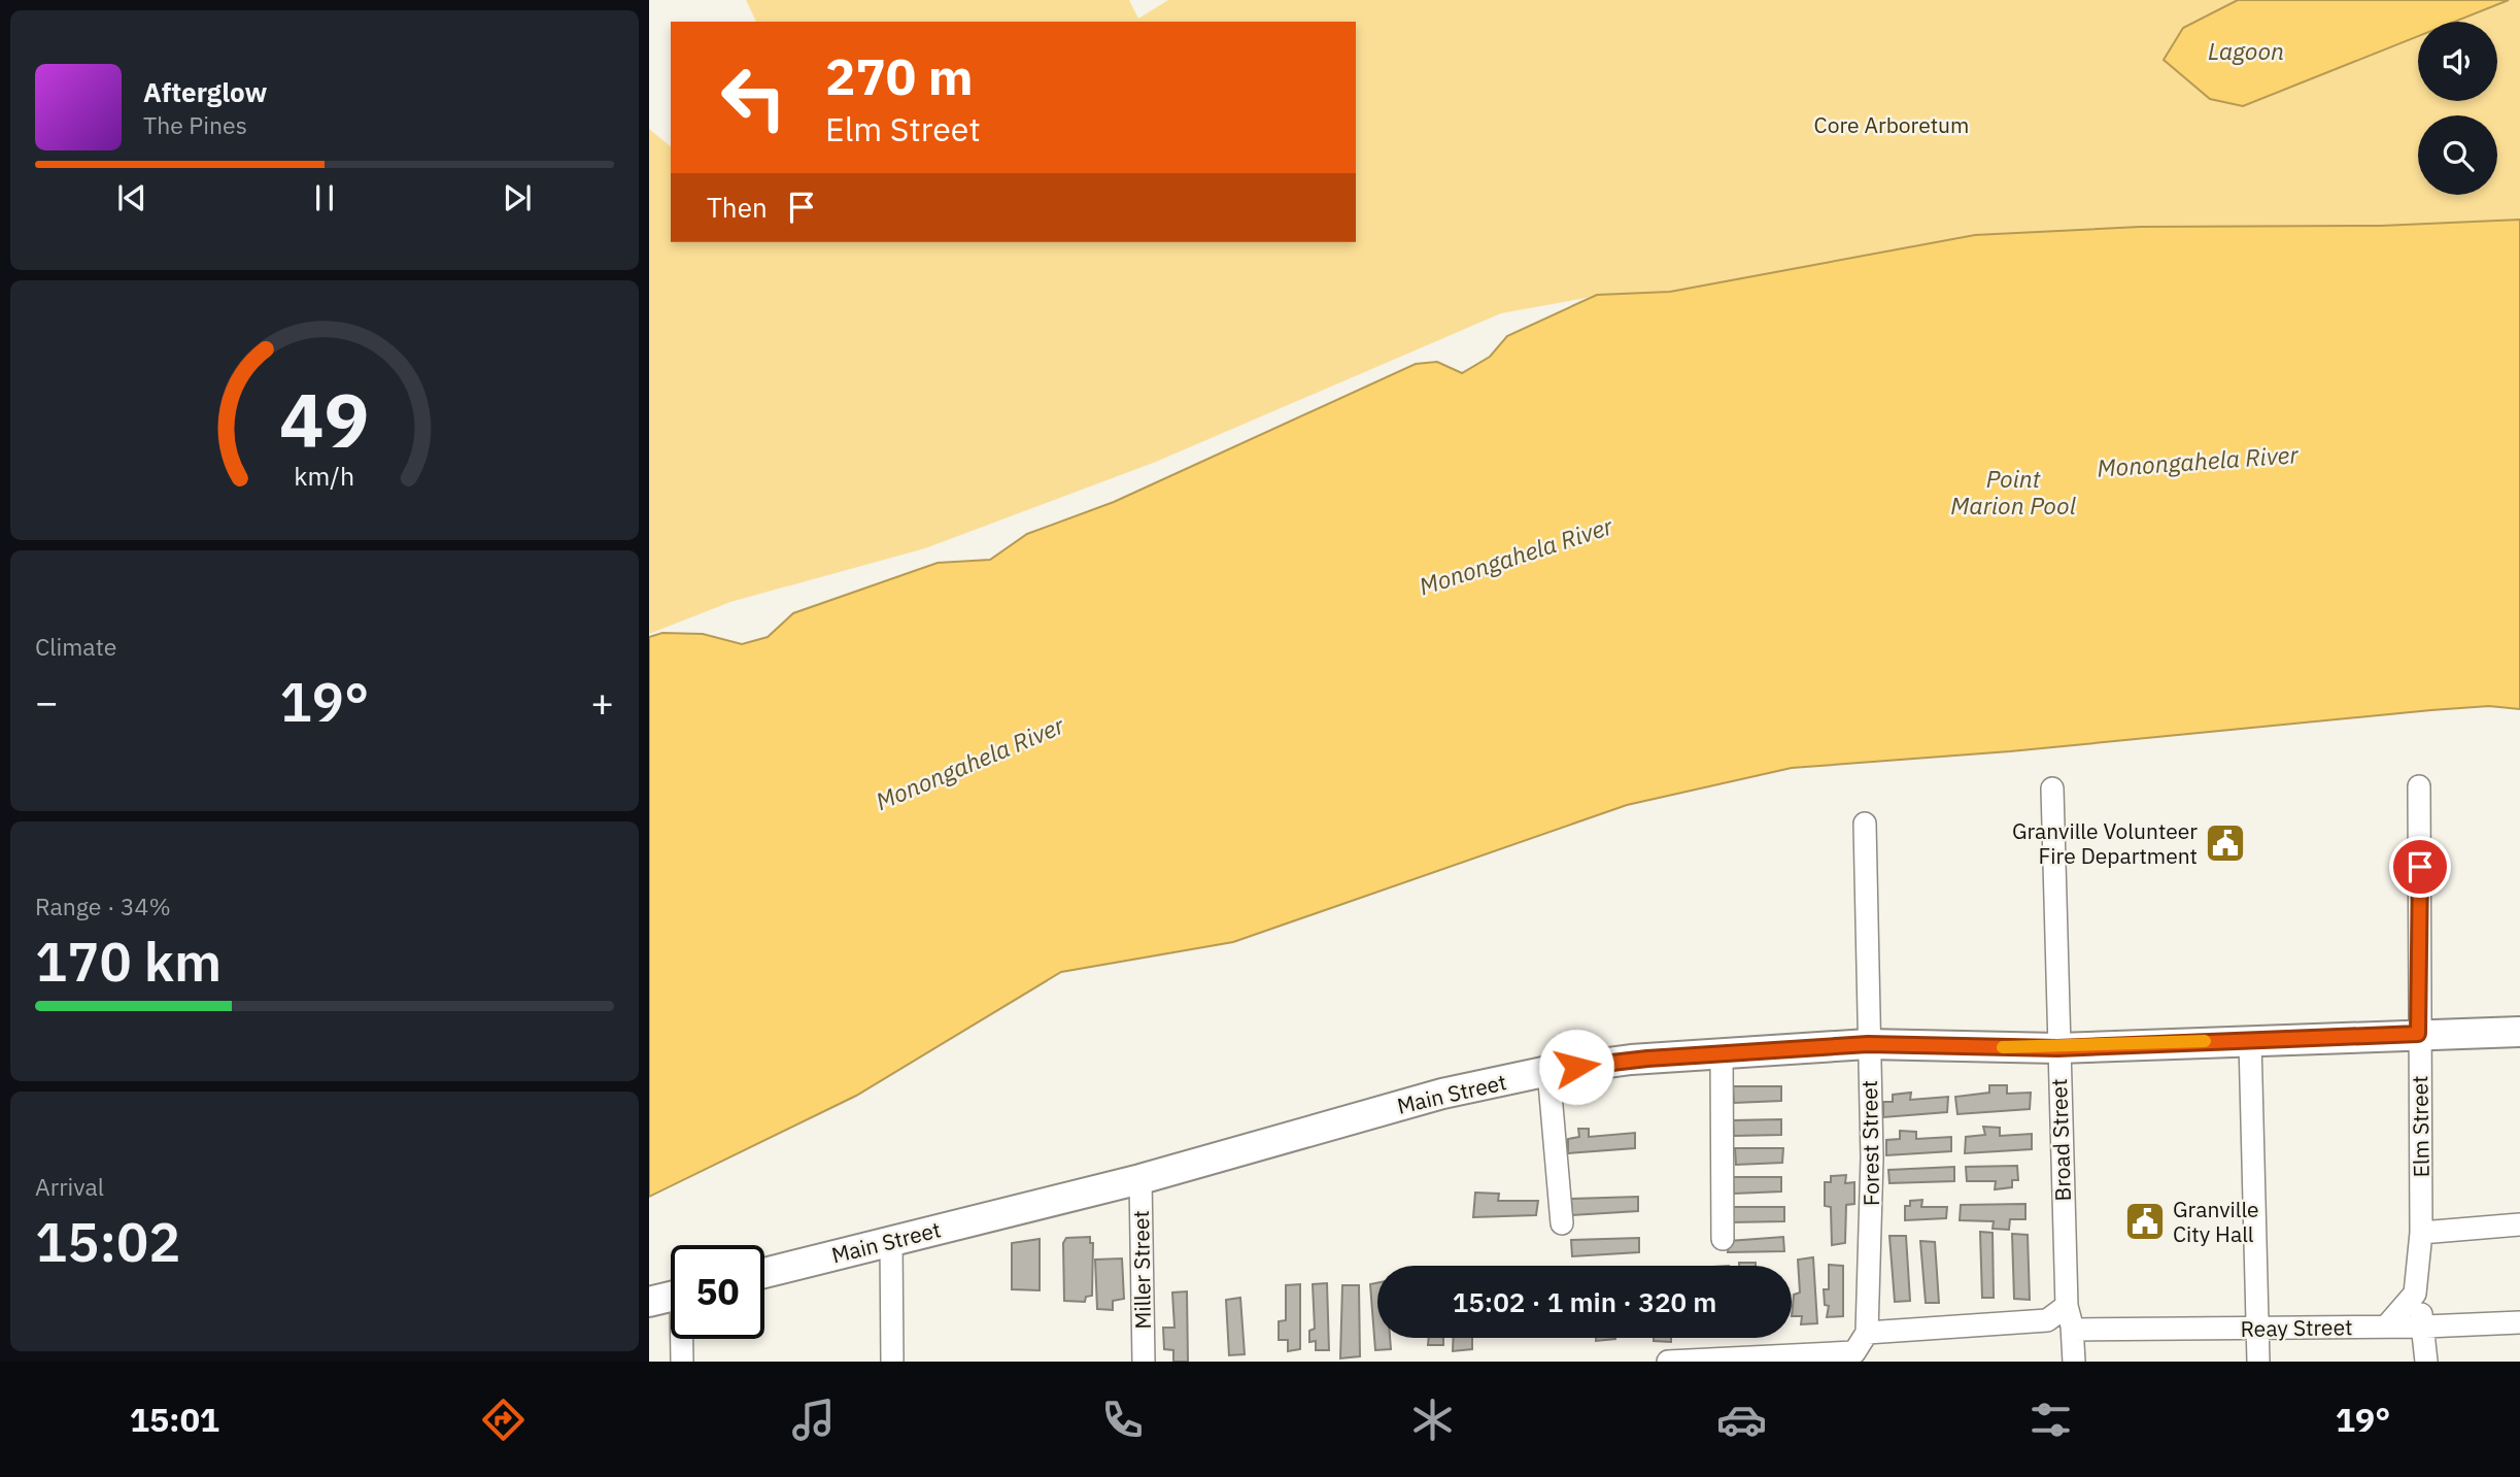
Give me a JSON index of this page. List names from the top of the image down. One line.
{"streets":{"main road":["Main Street"],"street":["Elm Street","Broad Street","Forest Street","Miller Street","Reay Street"]},"crossings":[["Main Street","Elm Street"],["Main Street","Broad Street"],["Main Street","Forest Street"],["Main Street","Miller Street"],["Broad Street","Reay Street"]],"water":["Lagoon","Monongahela River","Point Marion Pool"],"parks":["Core Arboretum"],"places":{"public building":["Granville Volunteer Fire Department","Granville City Hall"]},"page":{"turn":["270 m","Elm Street"],"song":["Afterglow","The Pines"],"then":"Then","tile":["Climate",["Range · 34%","170 km"],["Arrival","15:02"]],"heat":["−","19°","+"],"limit":"50","trip":"15:02 · 1 min · 320 m","tabs":["15:01","19°"],"gauge":["49","km/h"]}}
